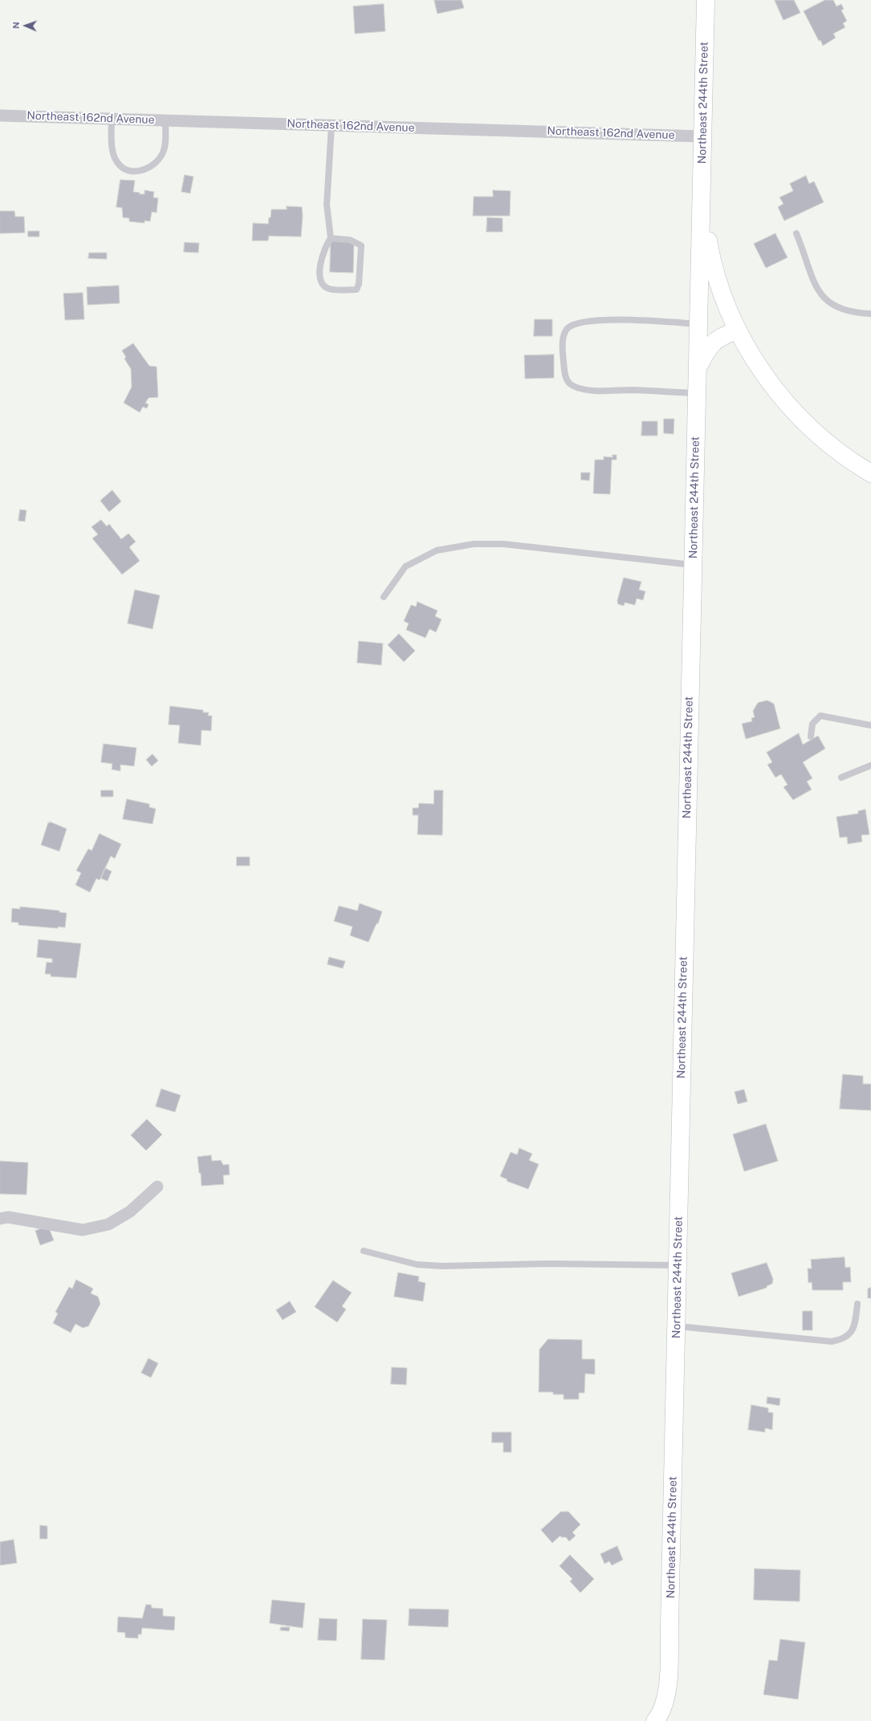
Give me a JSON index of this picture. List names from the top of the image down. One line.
{"streets":{"street":["Northeast 244th Street","Northeast 162nd Avenue"]},"crossings":[["Northeast 244th Street","Northeast 162nd Avenue"]],"north":"left"}
